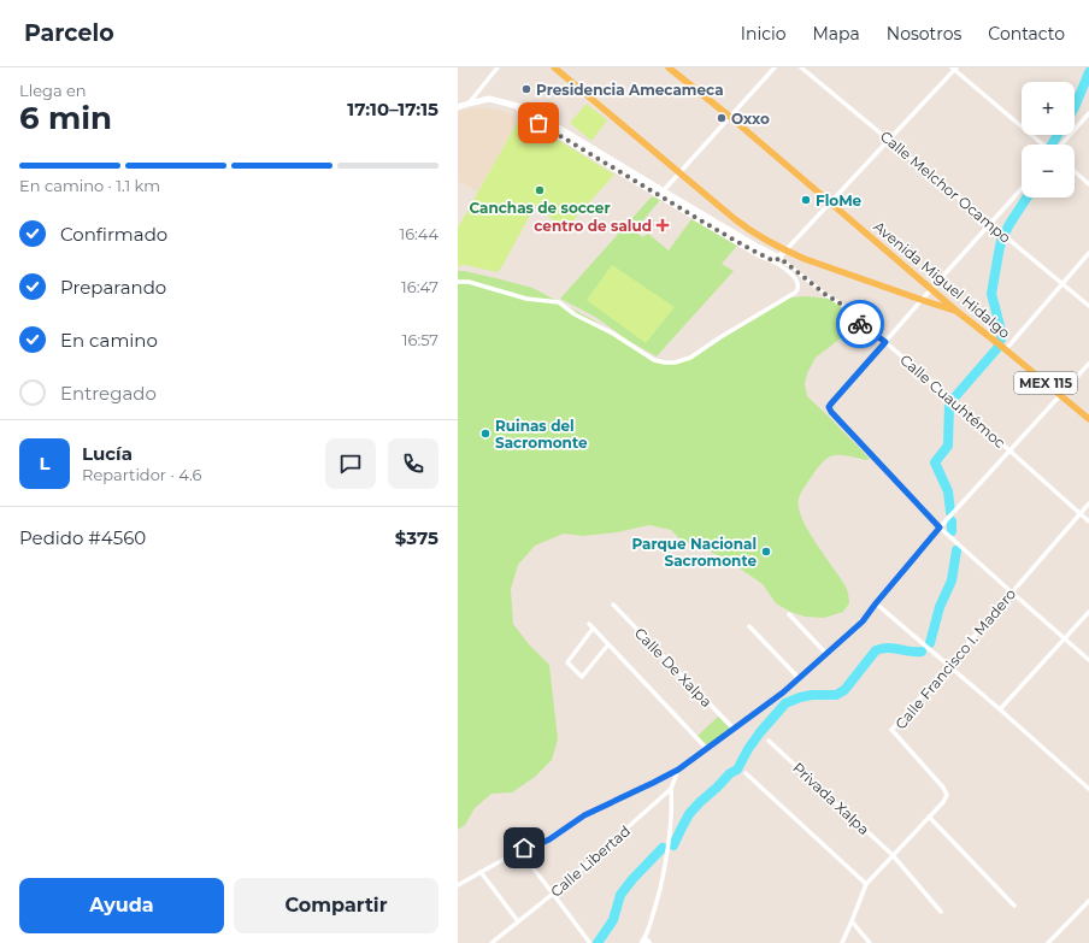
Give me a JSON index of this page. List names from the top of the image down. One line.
{"streets":{"main road":["Avenida Miguel Hidalgo","MEX 115","Calle Cuauhtémoc"],"street":["Calle Melchor Ocampo","Calle Francisco I. Madero","Calle De Xalpa","Privada Xalpa","Calle Libertad"]},"crossings":[["Avenida Miguel Hidalgo","MEX 115"],["Calle Cuauhtémoc","Calle Francisco I. Madero"]],"places":{"other":["Presidencia Amecameca","Oxxo","Canchas de soccer","FloMe","Ruinas del Sacromonte","Parque Nacional Sacromonte"],"health":["centro de salud"]},"page":{"header":"Parcelo","nav":["Inicio","Mapa","Nosotros","Contacto"],"heading":["6 min","Llega en","17:10–17:15"],"panel":["Lucía","Repartidor · 4.6","Pedido #4560","$375"],"map_buttons":["+","−"],"bar":"En camino · 1.1 km","list":[["Confirmado","16:44"],["Preparando","16:47"],["En camino","16:57"],"Entregado"],"round":"L","buttons":["Ayuda","Compartir"]}}
